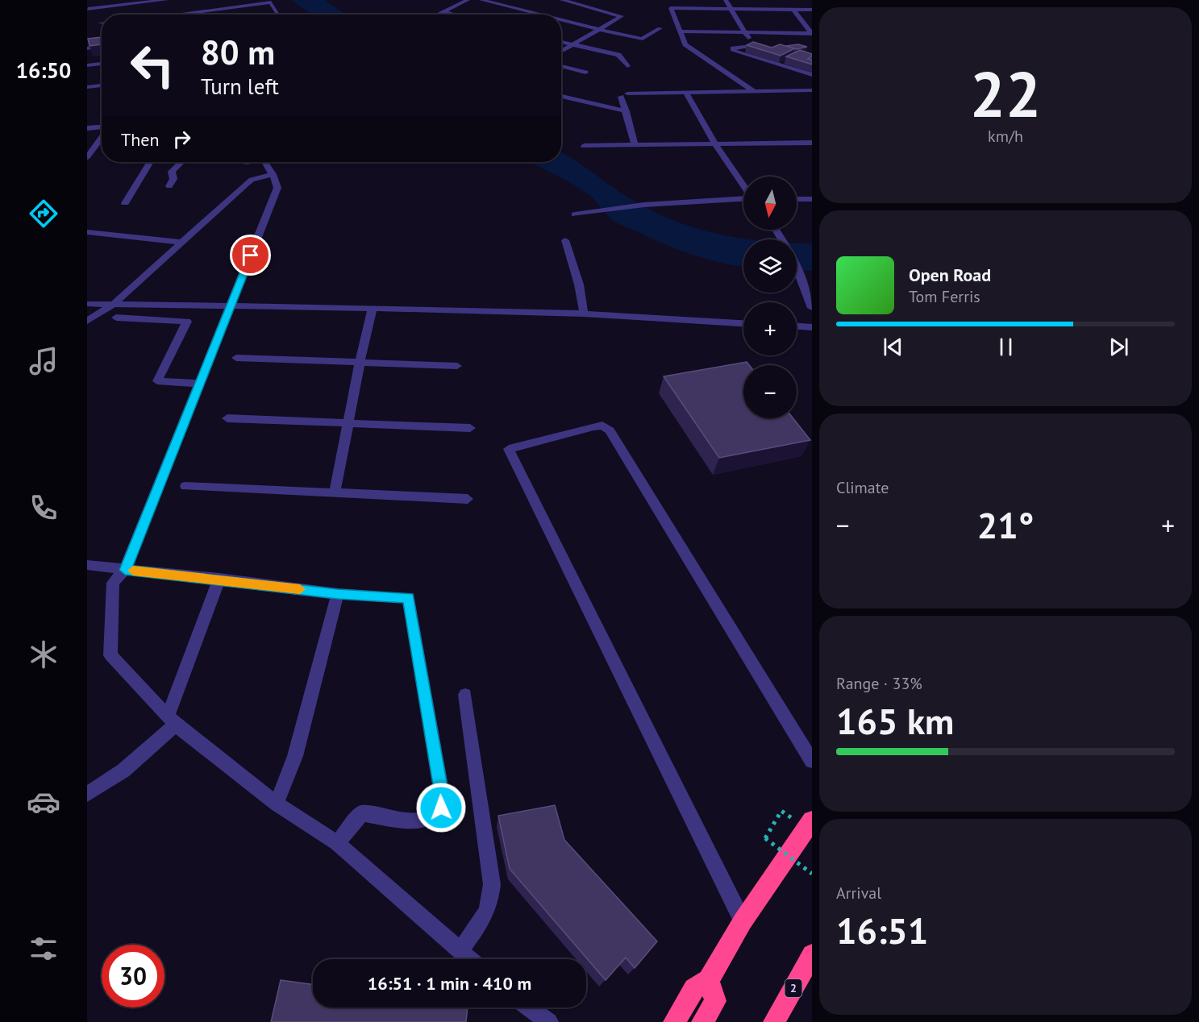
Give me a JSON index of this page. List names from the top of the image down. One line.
{"streets":{"highway":["2"]},"north":"bottom","page":{"tabs":"16:50","tile":[["22","km/h"],"Climate",["Range · 33%","165 km"],["Arrival","16:51"]],"turn":["80 m","Turn left"],"then":"Then","map_buttons":["+","−"],"song":["Open Road","Tom Ferris"],"heat":["−","21°","+"],"limit":"30","trip":"16:51 · 1 min · 410 m"}}
